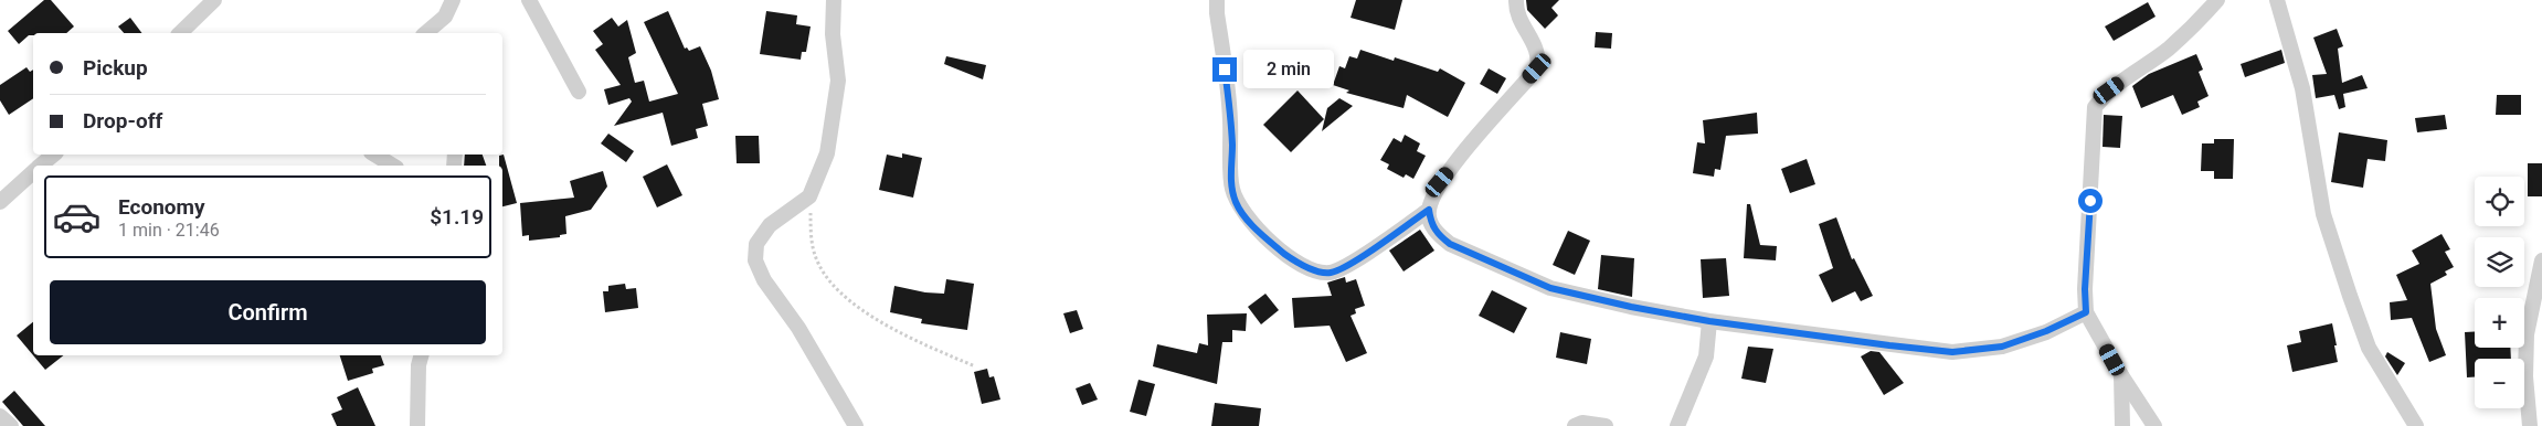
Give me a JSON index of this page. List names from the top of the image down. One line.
{"page":{"banner":["Pickup","Drop-off"],"bubble":"2 min","list":[{"name":"Economy","note":"1 min · 21:46","value":"$1.19"}],"map_buttons":["+","−"],"buttons":"Confirm"}}
